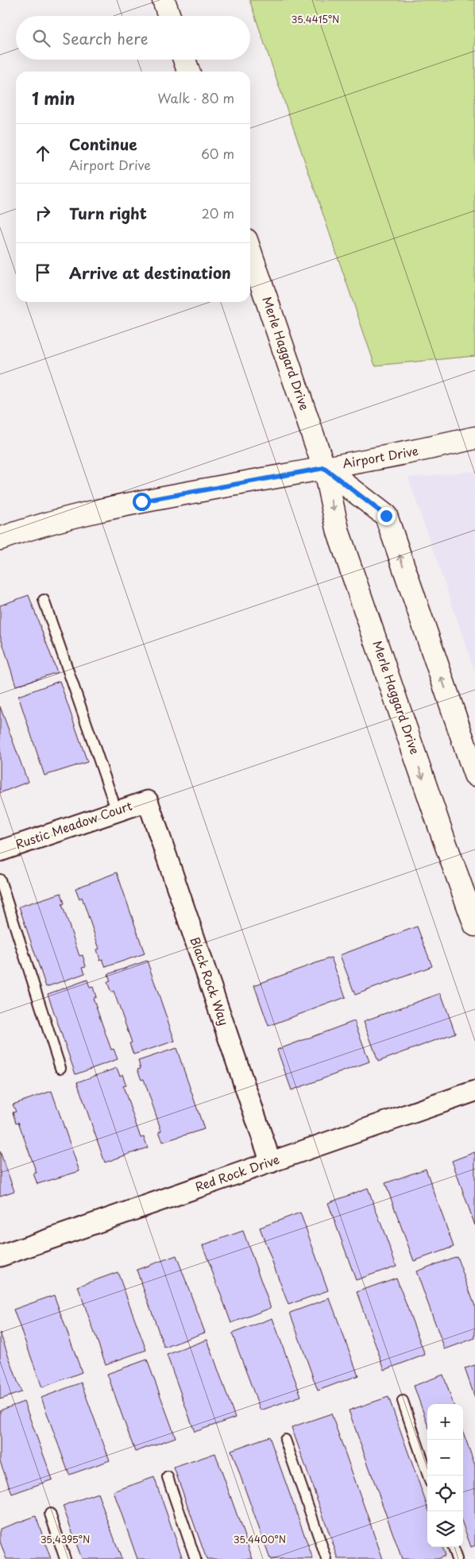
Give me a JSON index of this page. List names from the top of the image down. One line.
{"streets":{"main road":["Merle Haggard Drive","Airport Drive"],"street":["Rustic Meadow Court","Black Rock Way","Red Rock Drive"]},"crossings":[["Merle Haggard Drive","Airport Drive"],["Rustic Meadow Court","Black Rock Way"],["Black Rock Way","Red Rock Drive"]],"page":{"search":"Search here","heading":["1 min","Walk · 80 m"],"list":[["Continue","Airport Drive","60 m"],["Turn right","20 m"],"Arrive at destination"],"map_buttons":["+","−"]},"coordinates":["35.4415°N","35.4395°N","35.4400°N"]}
